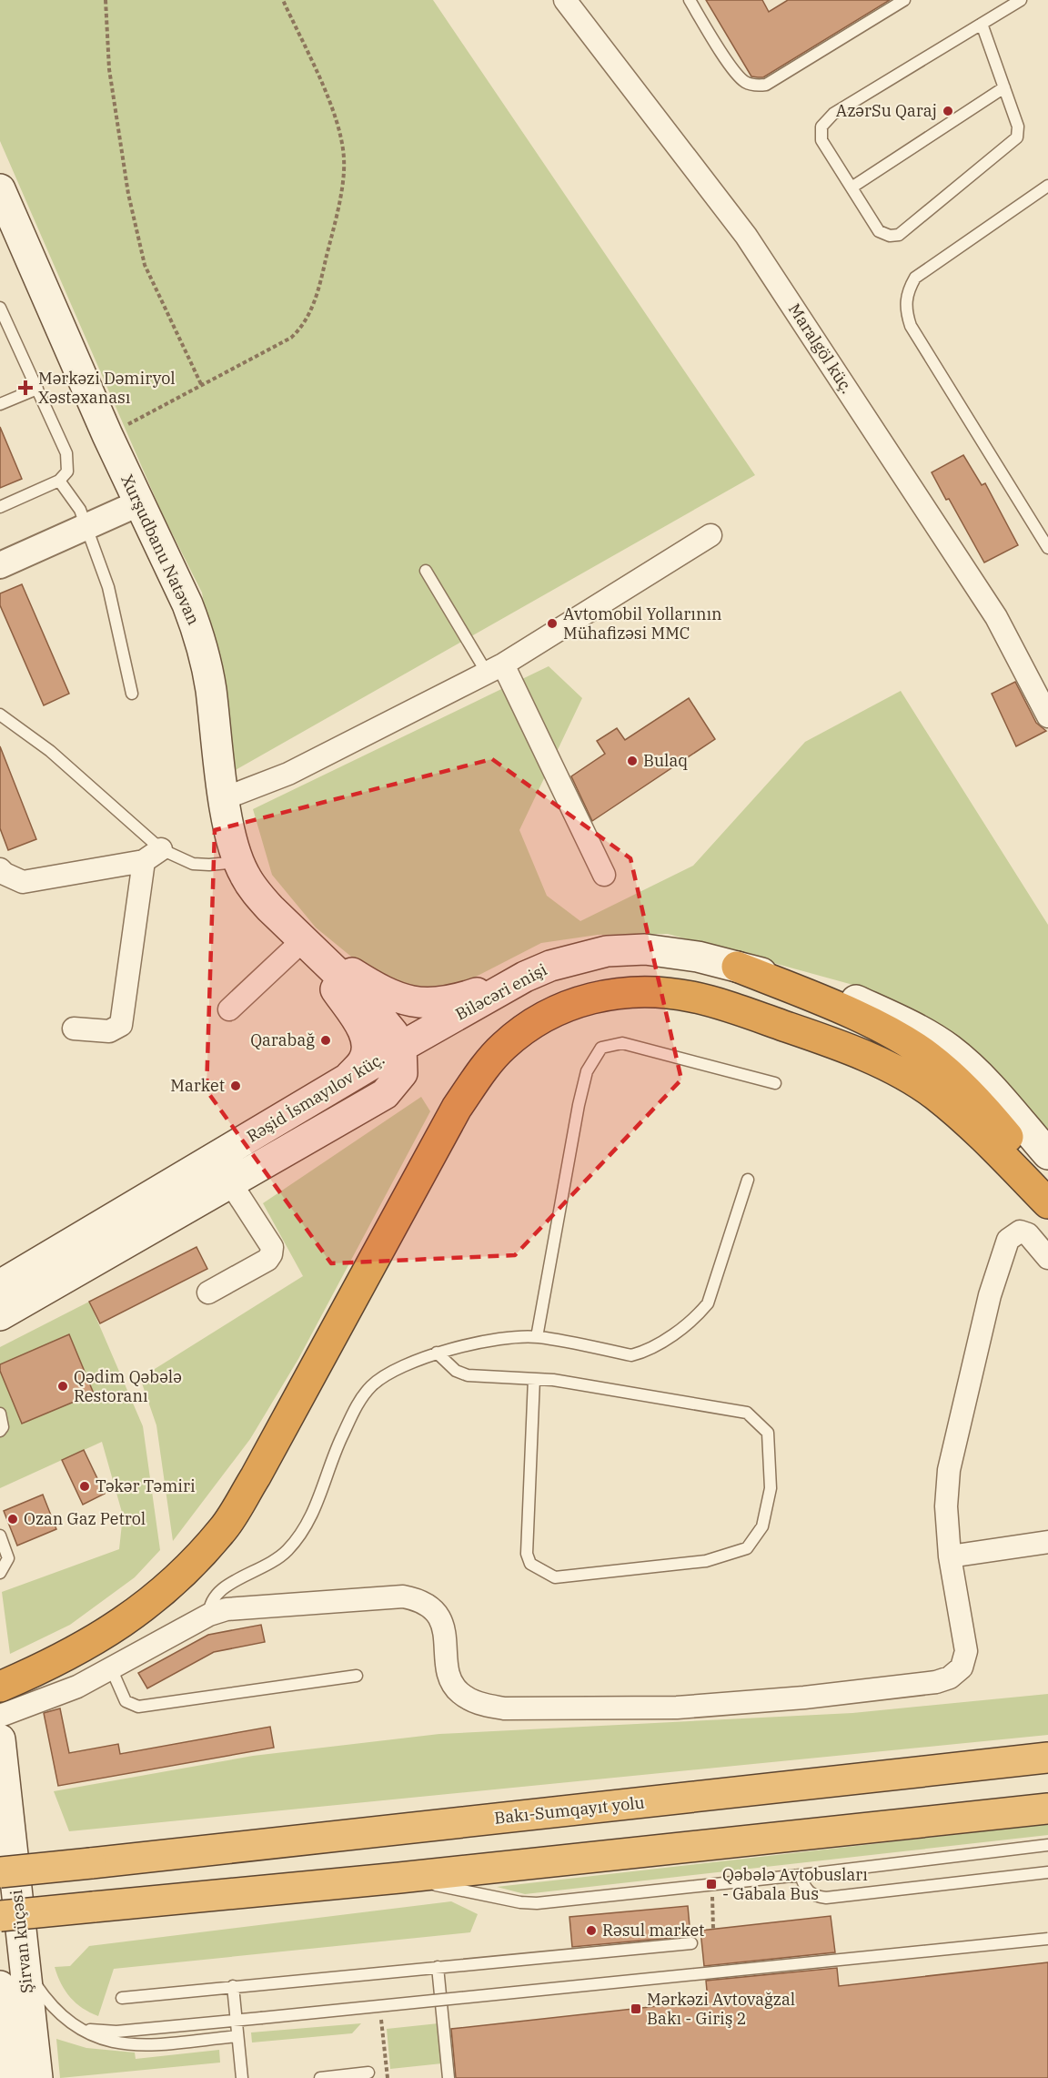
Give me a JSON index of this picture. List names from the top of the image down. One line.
{"streets":{"highway":["Bakı-Sumqayıt yolu"],"main road":["Xurşudbanu Natəvan","Biləcəri enişi","Rəşid İsmayılov küç.","Şirvan küçəsi"],"street":["Maralgöl küç."]},"crossings":[["Biləcəri enişi","Rəşid İsmayılov küç."]],"places":{"other":["AzərSu Qaraj","Avtomobil Yollarının Mühafizəsi MMC","Bulaq","Qarabağ","Market","Qədim Qəbələ Restoranı","Təkər Təmiri","Ozan Gaz Petrol","Rәsul market"],"health":["Mərkəzi Dəmiryol Xəstəxanası"],"transit":["Qəbələ Avtobusları - Gabala Bus","Mərkəzi Avtovağzal Bakı - Giriş 2"]}}
